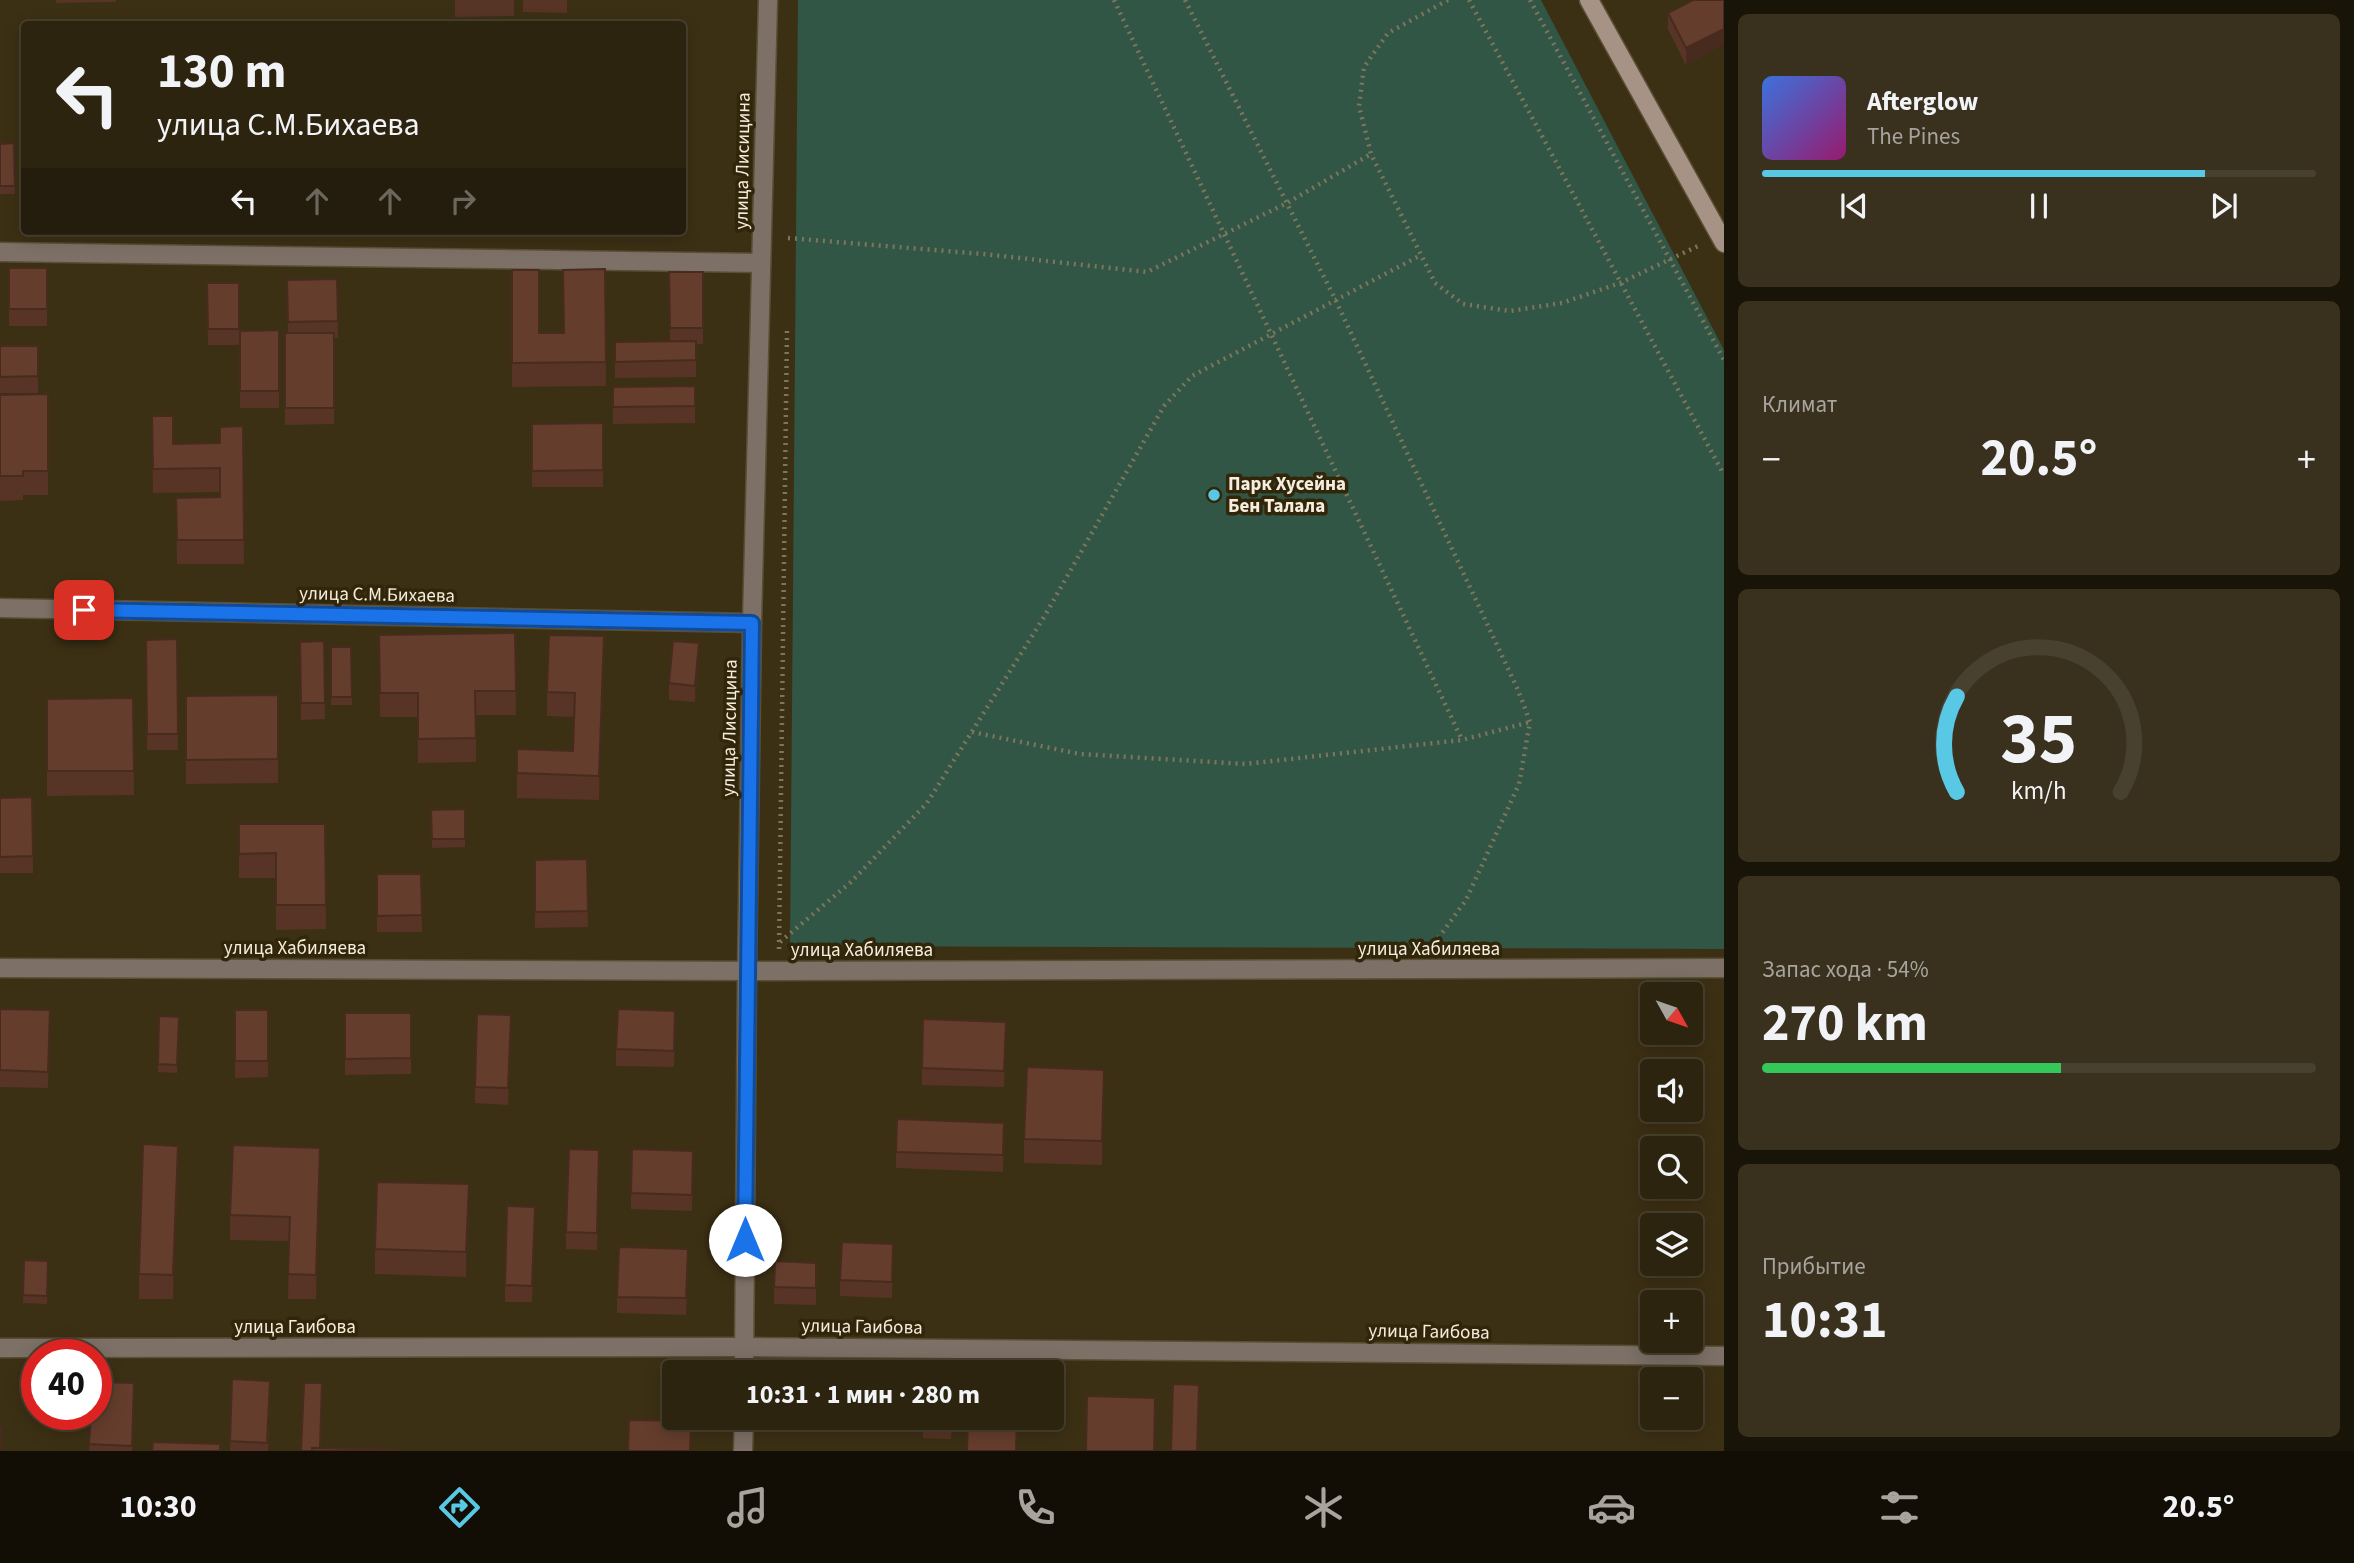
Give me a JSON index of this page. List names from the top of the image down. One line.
{"streets":{"street":["улица Лисицина","улица С.М.Бихаева","улица Хабиляева","улица Гаибова"]},"crossings":[["улица Лисицина","улица С.М.Бихаева"],["улица Лисицина","улица Хабиляева"],["улица Лисицина","улица Гаибова"]],"places":["Парк Хусейна Бен Талала"],"north":"bottom right","page":{"turn":["130 m","улица С.М.Бихаева"],"song":["Afterglow","The Pines"],"tile":["Климат",["Запас хода · 54%","270 km"],["Прибытие","10:31"]],"heat":["−","20.5°","+"],"map_buttons":["+","−"],"limit":"40","trip":"10:31 · 1 мин · 280 m","tabs":["10:30","20.5°"],"gauge":["35","km/h"]}}
